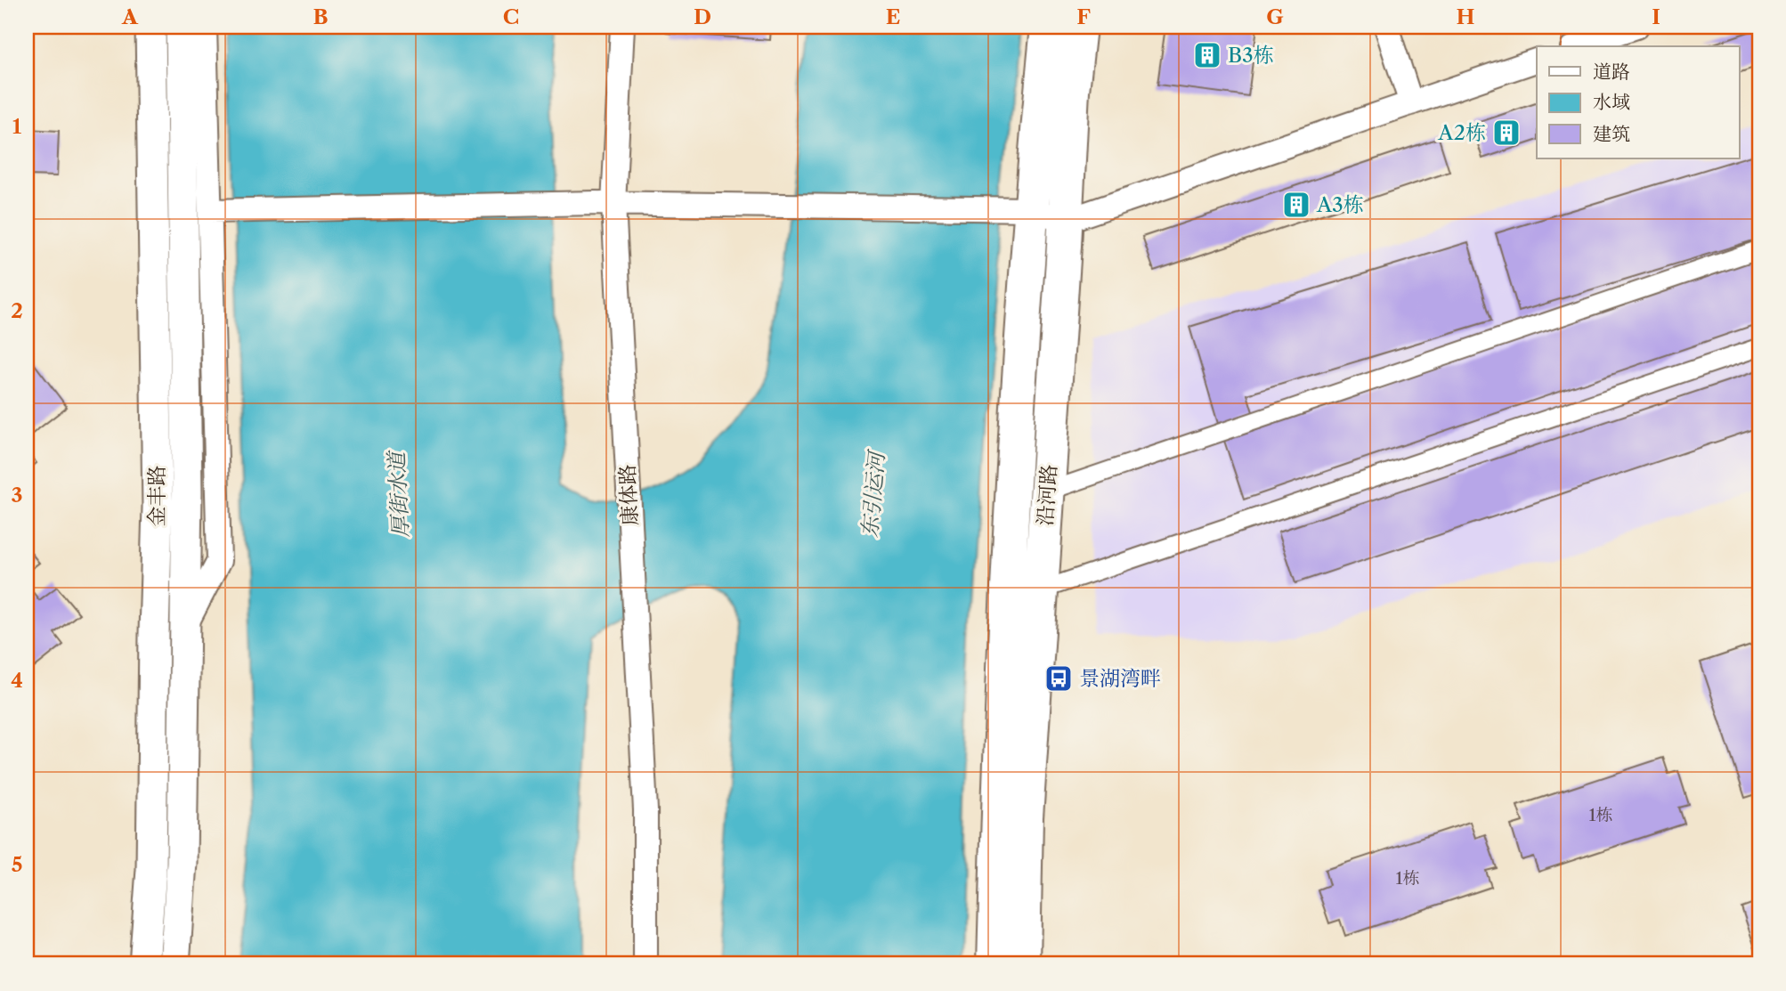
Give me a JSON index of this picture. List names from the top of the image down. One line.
{"streets":{"main road":["沿河路"],"street":["康体路","金丰路"]},"water":["厚街水道","东引运河"],"places":{"building":["B3栋","A2栋","A3栋"],"bus stop":["景湖湾畔"]},"house_numbers":["1栋","1栋"],"legend":["道路","水域","建筑"],"grid":{"columns":["A","B","C","D","E","F","G","H","I"],"rows":["1","2","3","4","5"]}}
